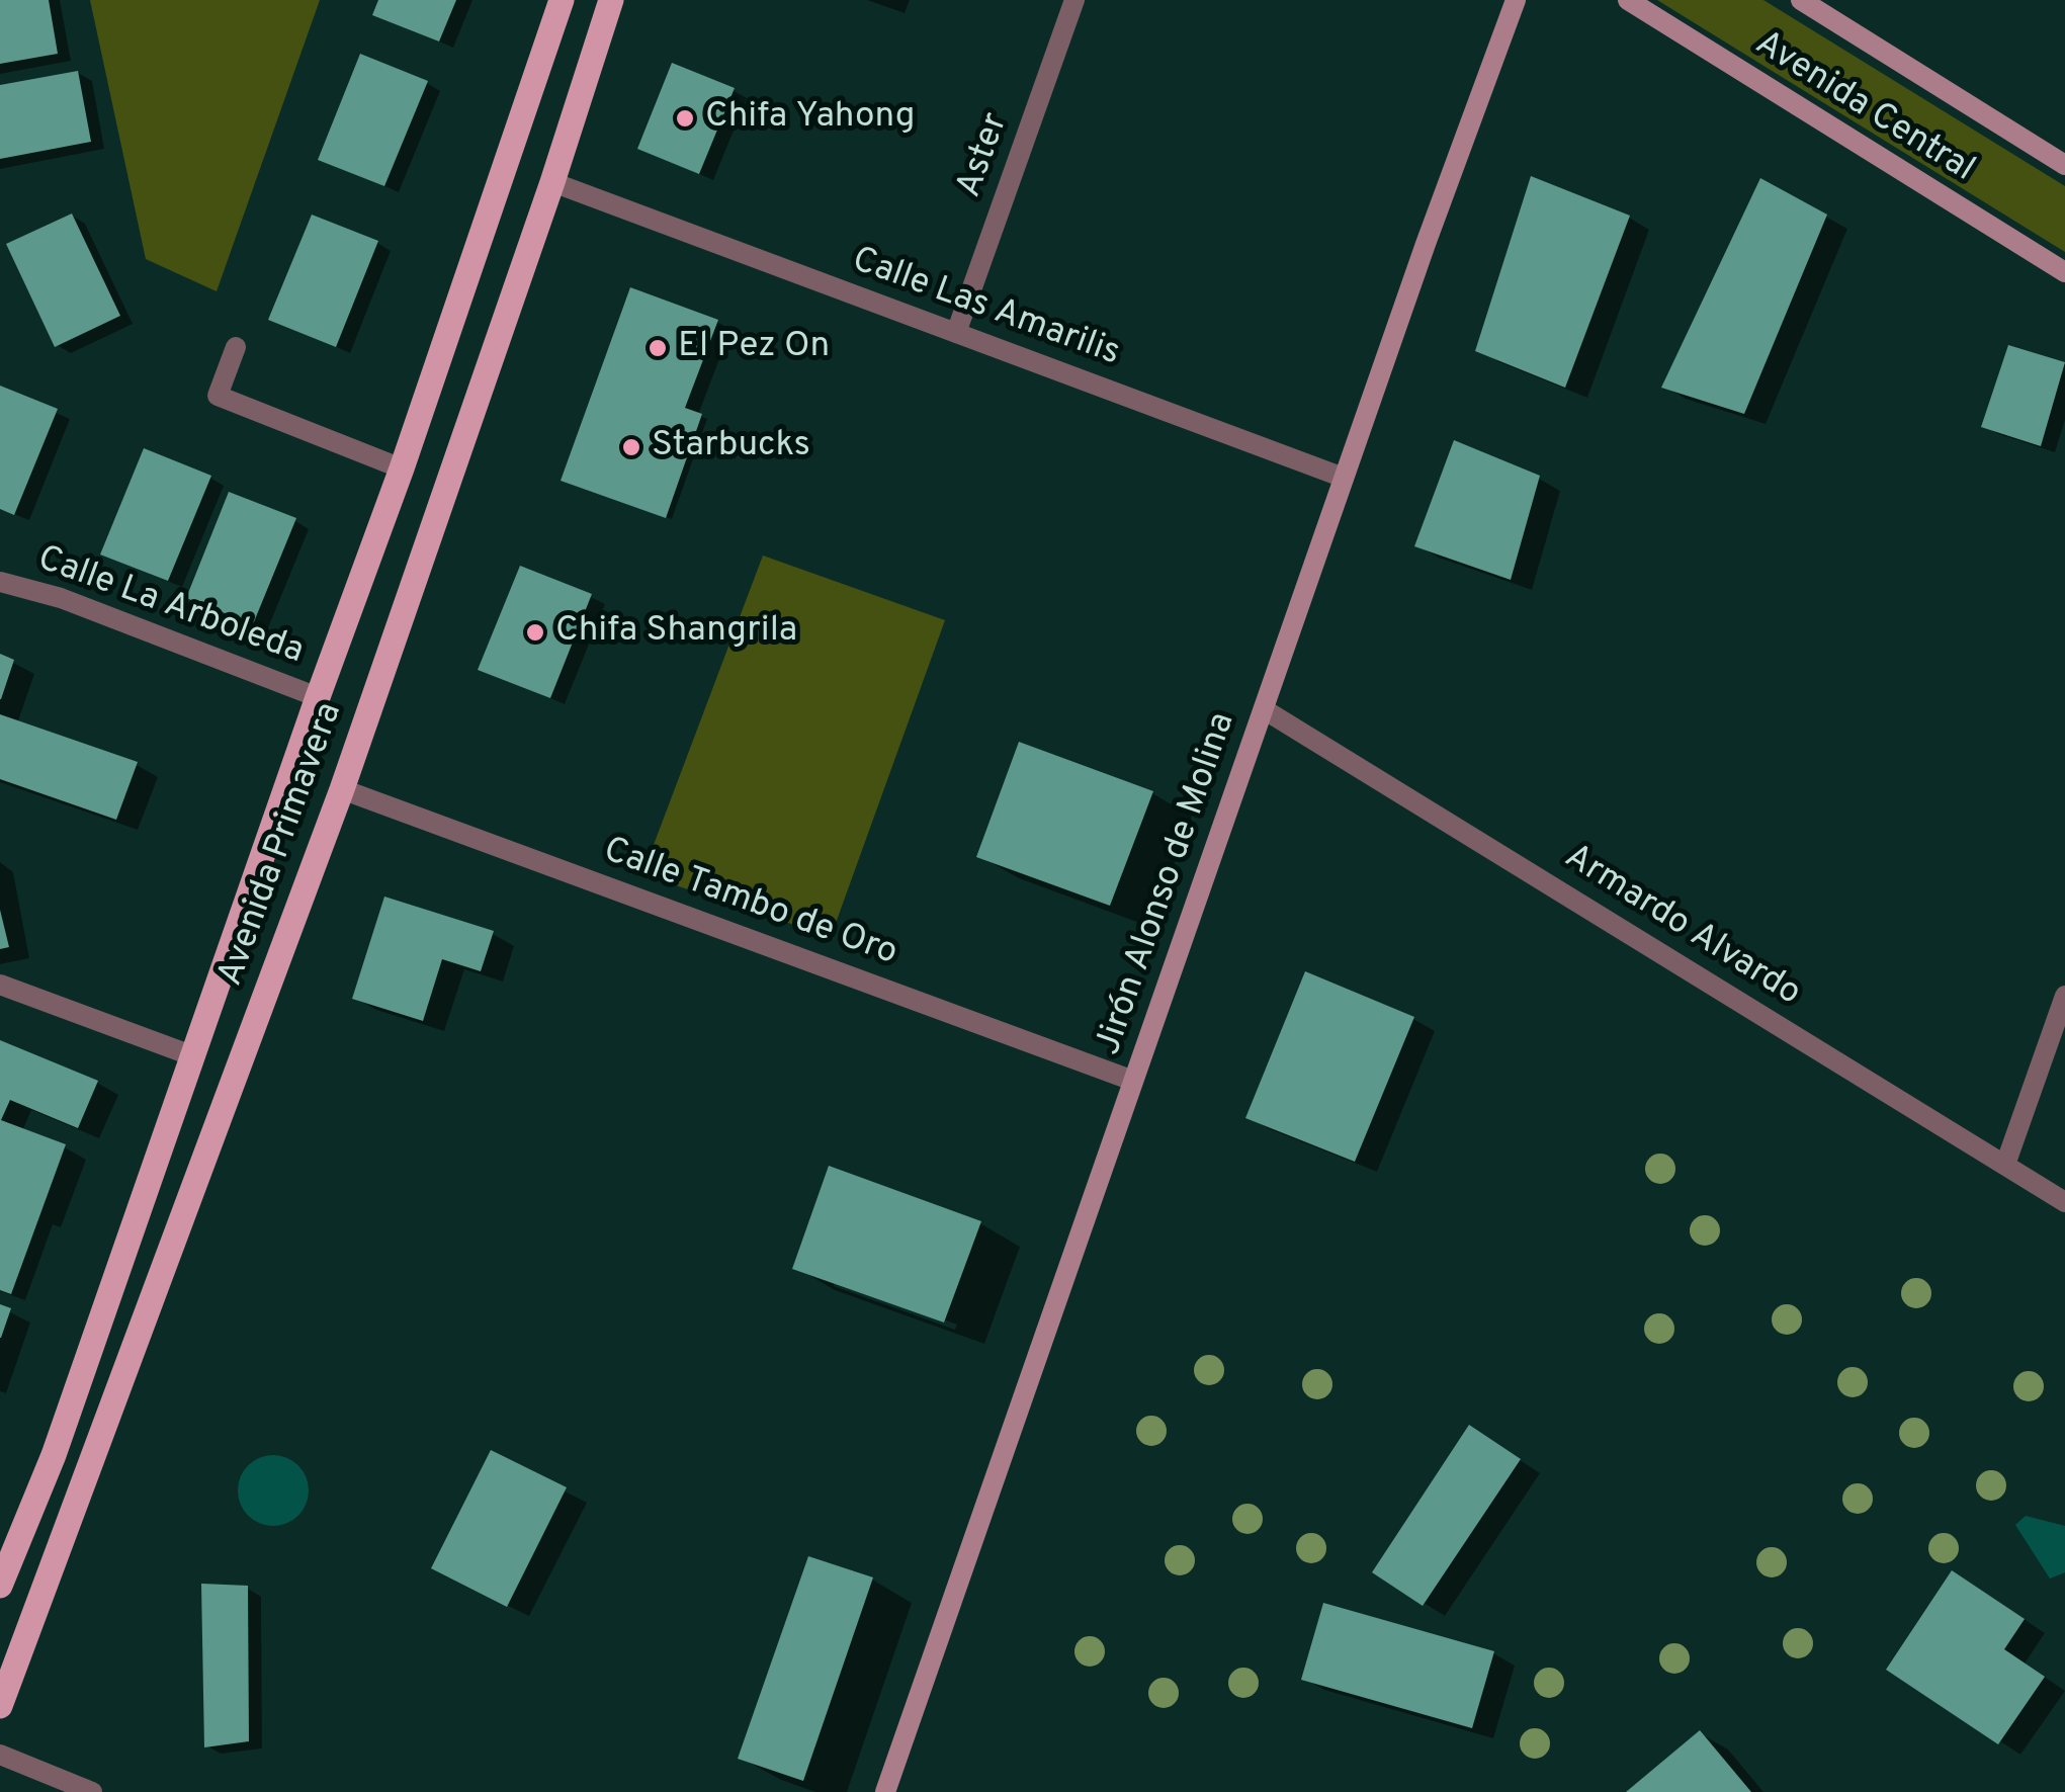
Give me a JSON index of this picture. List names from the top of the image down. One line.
{"streets":{"main road":["Avenida Central","Avenida Primavera","Jirón Alonso de Molina"],"street":["Aster","Calle Las Amarilis","Calle La Arboleda","Calle Tambo de Oro","Armardo Alvardo"]},"crossings":[["Aster","Calle Las Amarilis"],["Calle Las Amarilis","Avenida Primavera"],["Calle Las Amarilis","Jirón Alonso de Molina"],["Calle La Arboleda","Avenida Primavera"],["Avenida Primavera","Calle Tambo de Oro"],["Jirón Alonso de Molina","Calle Tambo de Oro"],["Jirón Alonso de Molina","Armardo Alvardo"]],"places":["Chifa Yahong","El Pez On","Starbucks","Chifa Shangrila"]}
